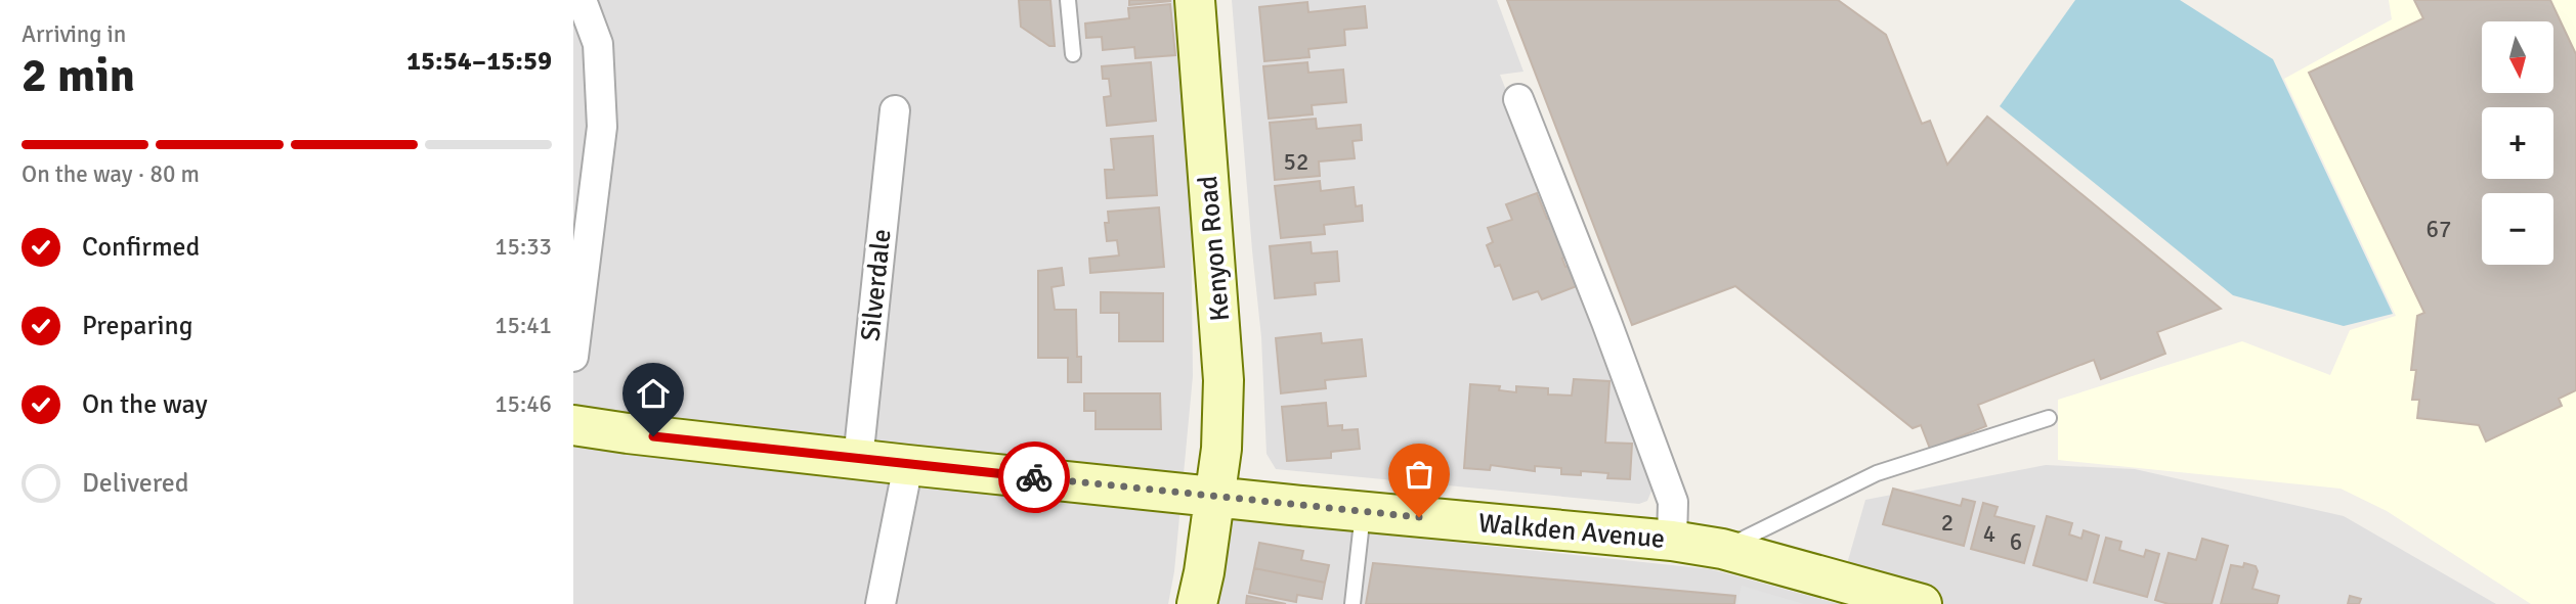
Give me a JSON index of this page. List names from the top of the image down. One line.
{"streets":{"street":["Kenyon Road","Silverdale","Walkden Avenue"]},"crossings":[["Kenyon Road","Walkden Avenue"],["Silverdale","Walkden Avenue"]],"house_numbers":["52","67","2","4","6"],"north":"bottom","page":{"heading":["2 min","Arriving in","15:54–15:59"],"map_buttons":["+","−"],"bar":"On the way · 80 m","list":[["Confirmed","15:33"],["Preparing","15:41"],["On the way","15:46"],"Delivered"]}}
